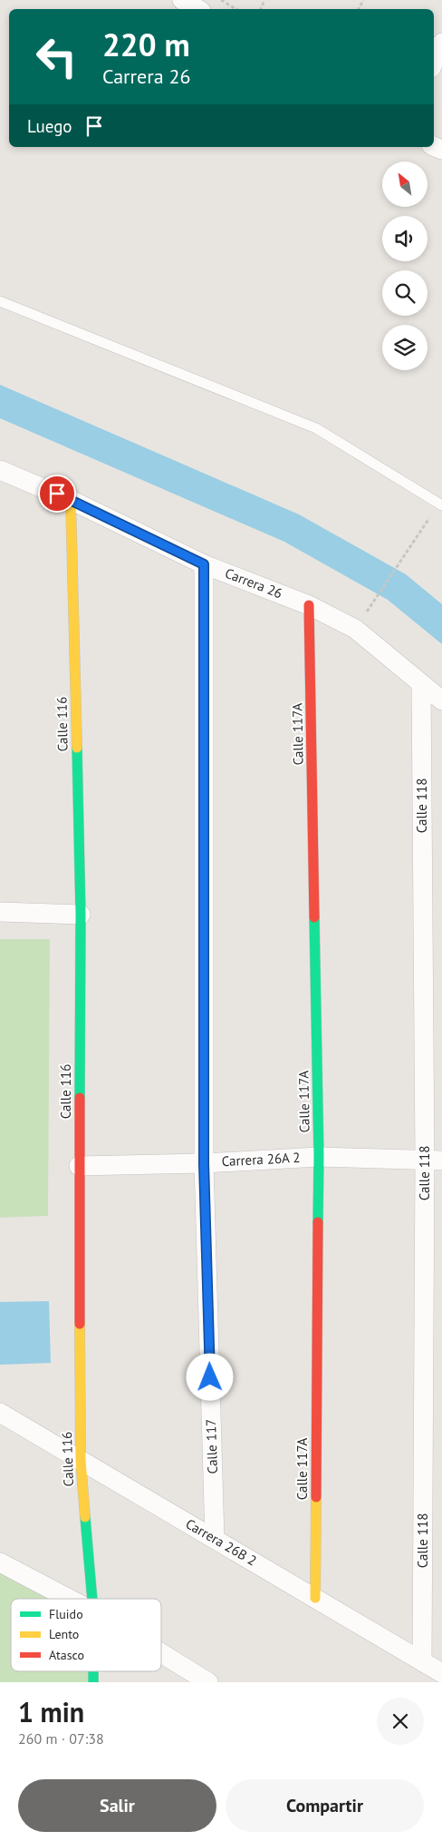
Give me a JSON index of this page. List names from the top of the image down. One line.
{"streets":{"street":["Carrera 26","Calle 116","Calle 117A","Calle 118","Carrera 26A 2","Calle 117","Carrera 26B 2"]},"crossings":[["Carrera 26","Calle 116"],["Carrera 26","Calle 117A"],["Carrera 26","Calle 118"],["Carrera 26","Calle 117"],["Calle 116","Carrera 26A 2"],["Calle 116","Carrera 26B 2"],["Calle 117A","Carrera 26A 2"],["Calle 117A","Carrera 26B 2"],["Calle 118","Carrera 26A 2"],["Calle 118","Carrera 26B 2"],["Carrera 26A 2","Calle 117"],["Calle 117","Carrera 26B 2"]],"legend":["Fluido","Lento","Atasco"],"north":"top left","page":{"turn":["220 m","Carrera 26"],"then":"Luego","heading":["1 min","260 m · 07:38"],"buttons":["Salir","Compartir"]}}
